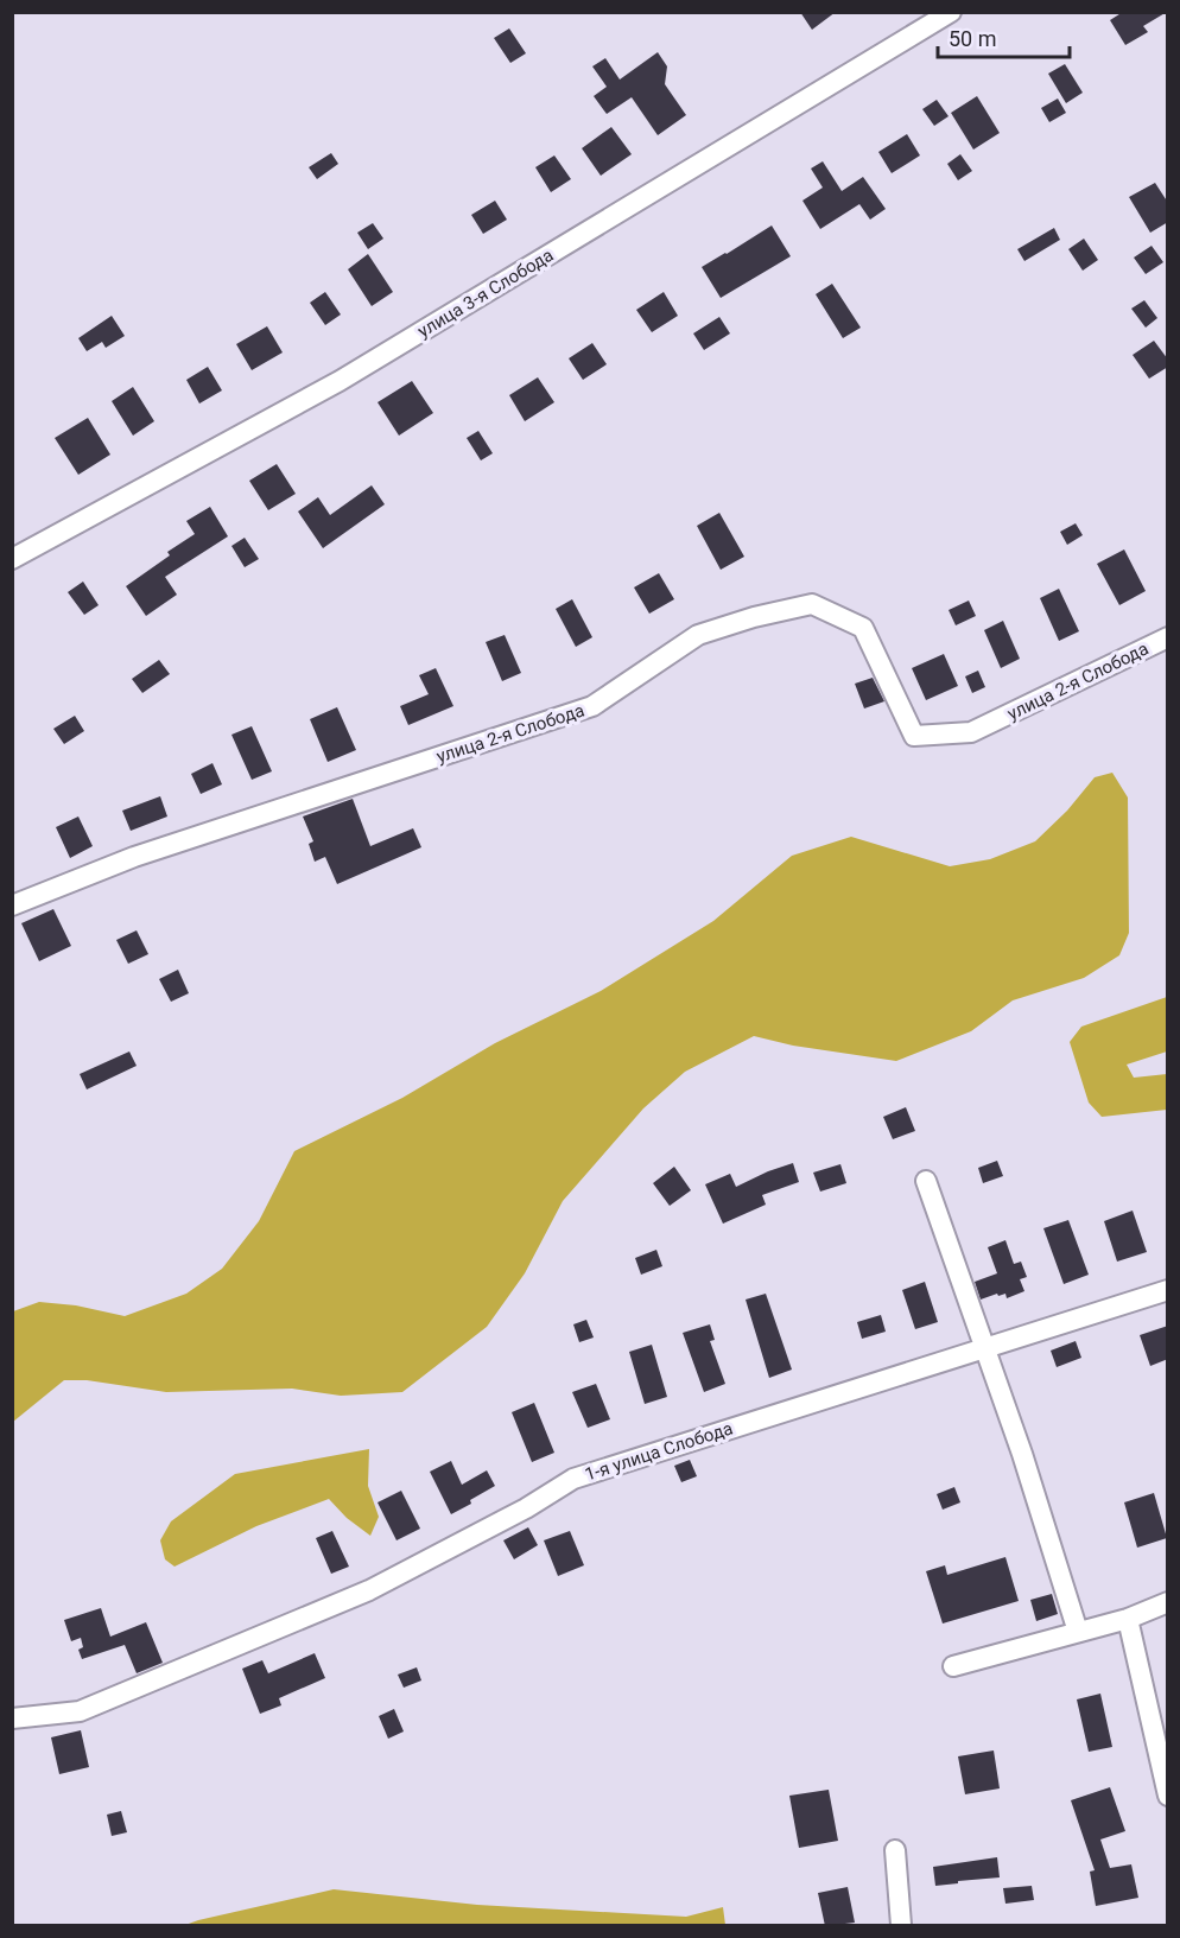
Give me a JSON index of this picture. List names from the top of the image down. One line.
{"streets":{"street":["улица 3-я Слобода","улица 2-я Слобода","1-я улица Слобода"]},"scale_bar":"50 m"}
